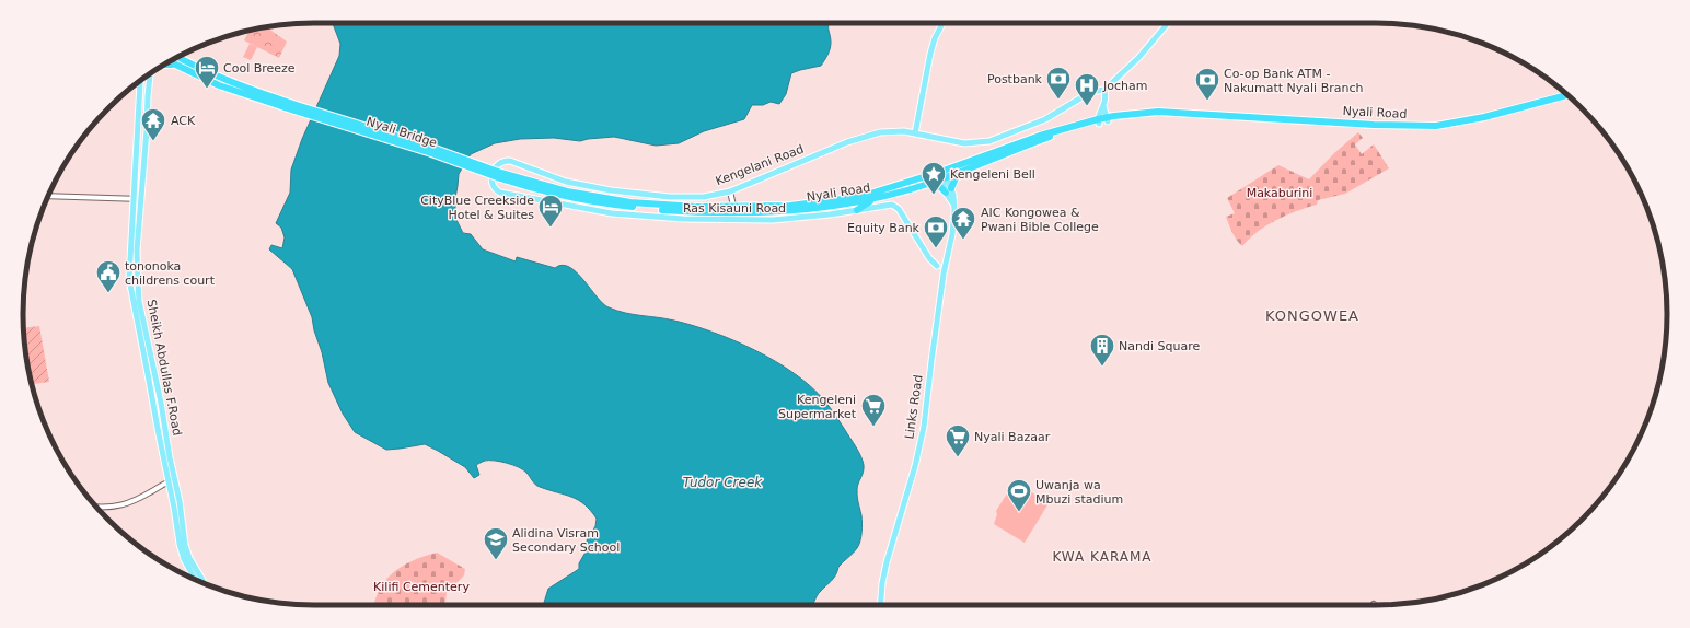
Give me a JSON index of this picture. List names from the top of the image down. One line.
{"streets":{"highway":["Nyali Road","Nyali Bridge"],"main road":["Kengelani Road","Ras Kisauni Road","Sheikh Abdullas F.Road","Links Road"]},"crossings":[["Nyali Road","Nyali Bridge"],["Nyali Road","Links Road"],["Kengelani Road","Ras Kisauni Road"],["Ras Kisauni Road","Links Road"]],"districts":["KONGOWEA","KWA KARAMA"],"water":["Tudor Creek"],"parks":["Makaburini","Kilifi Cementery"],"places":{"hotel":["Cool Breeze","CityBlue Creekside Hotel & Suites"],"bank":["Postbank","Co-op Bank ATM - Nakumatt Nyali Branch","Equity Bank"],"hospital":["Jocham"],"temple":["ACK","AIC Kongowea & Pwani Bible College"],"place":["Kengeleni Bell"],"public building":["tononoka childrens court"],"building":["Nandi Square"],"supermarket":["Kengeleni Supermarket","Nyali Bazaar"],"sports":["Uwanja wa Mbuzi stadium"],"school or university":["Alidina Visram Secondary School"]}}
